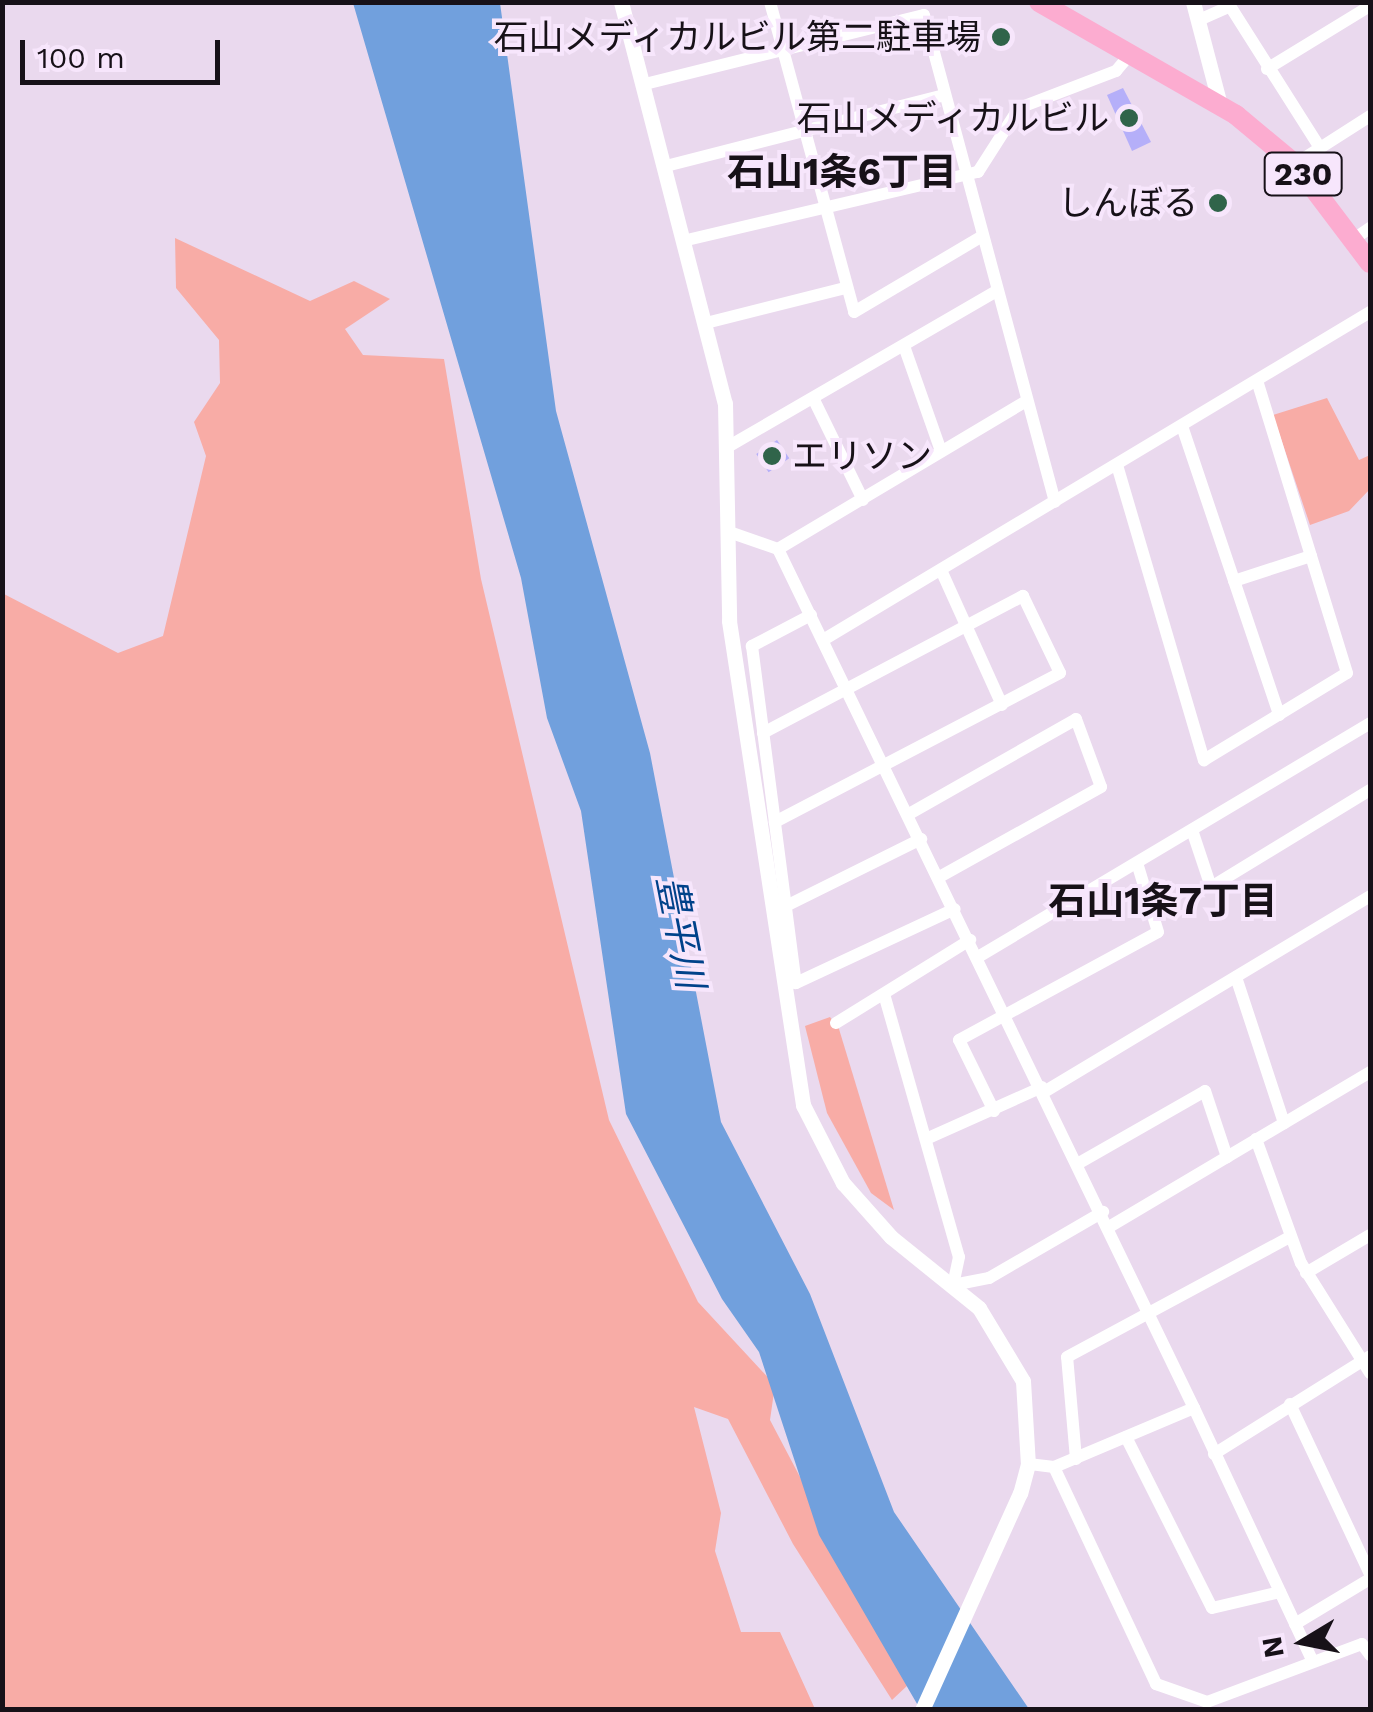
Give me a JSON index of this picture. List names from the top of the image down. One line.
{"streets":{"highway":["230"]},"districts":["石山1条6丁目","石山1条7丁目"],"water":["豊平川"],"places":["石山メディカルビル第二駐車場","石山メディカルビル","しんぼる","エリソン"],"scale_bar":"100 m","north":"left"}
